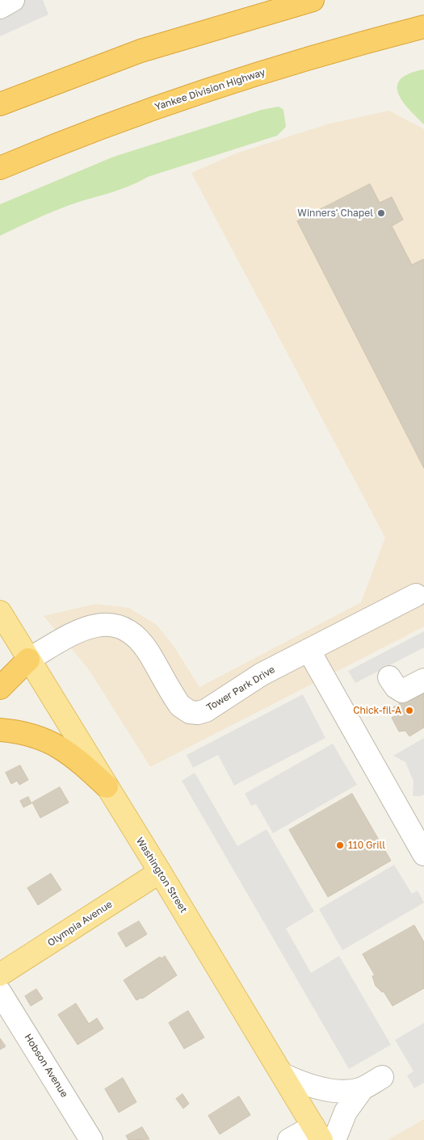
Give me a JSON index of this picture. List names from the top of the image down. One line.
{"streets":{"highway":["Yankee Division Highway"],"main road":["Washington Street","Olympia Avenue"],"street":["Tower Park Drive","Hobson Avenue"]},"crossings":[["Tower Park Drive","Washington Street"],["Washington Street","Olympia Avenue"]],"places":["Winners' Chapel","Chick-fil-A","110 Grill"]}
